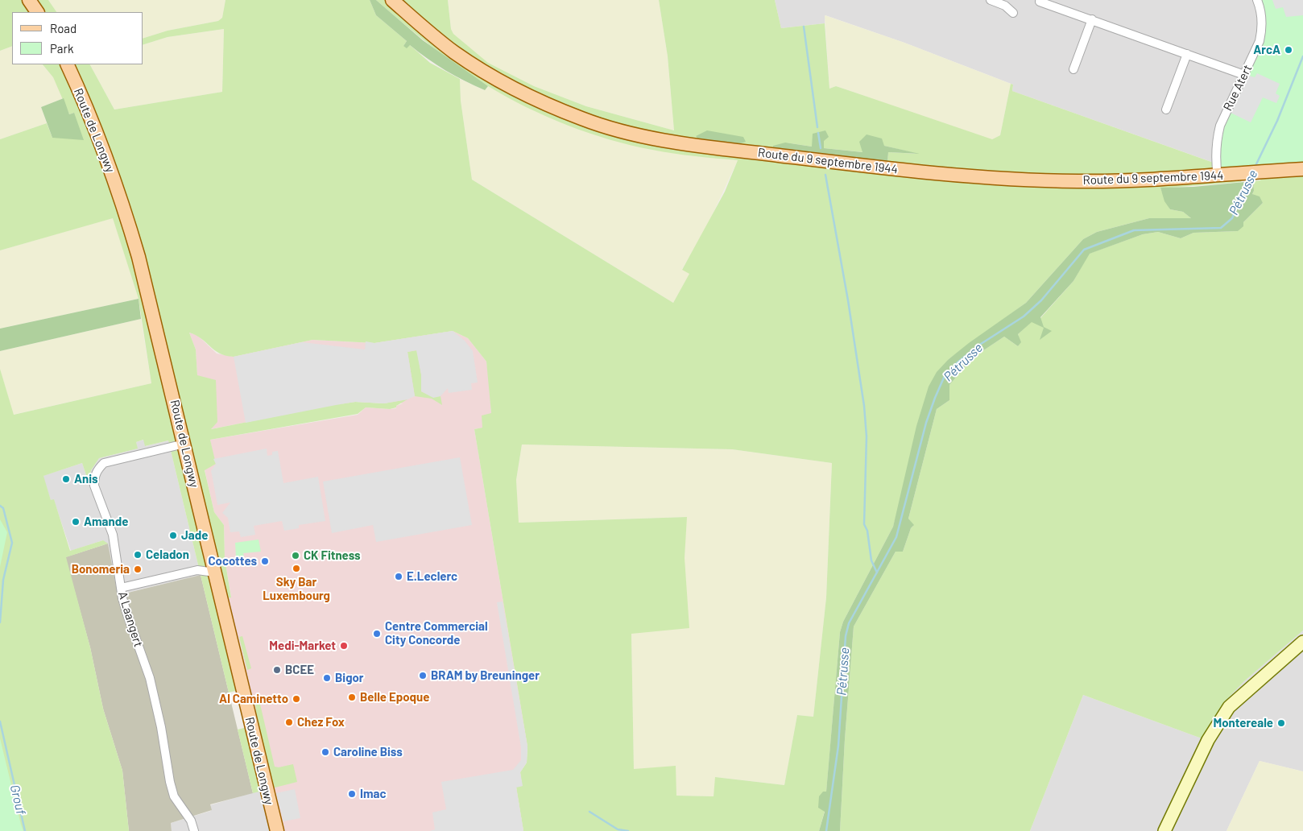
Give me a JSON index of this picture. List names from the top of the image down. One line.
{"streets":{"main road":["Route de Longwy","Route du 9 septembre 1944"],"street":["Rue Atert","A Laangert"]},"crossings":[["Rue Atert","Route du 9 septembre 1944"],["Route de Longwy","A Laangert"]],"water":["Pétrusse","Grouf"],"places":["ArcA","Anis","Amande","Jade","Celadon","CK Fitness","Cocottes","Sky Bar Luxembourg","Bonomeria","E.Leclerc","Centre Commercial City Concorde","Medi-Market","BCEE","BRAM by Breuninger","Bigor","Belle Epoque","Al Caminetto","Chez Fox","Montereale","Caroline Biss","Imac"],"legend":["Road","Park"]}
